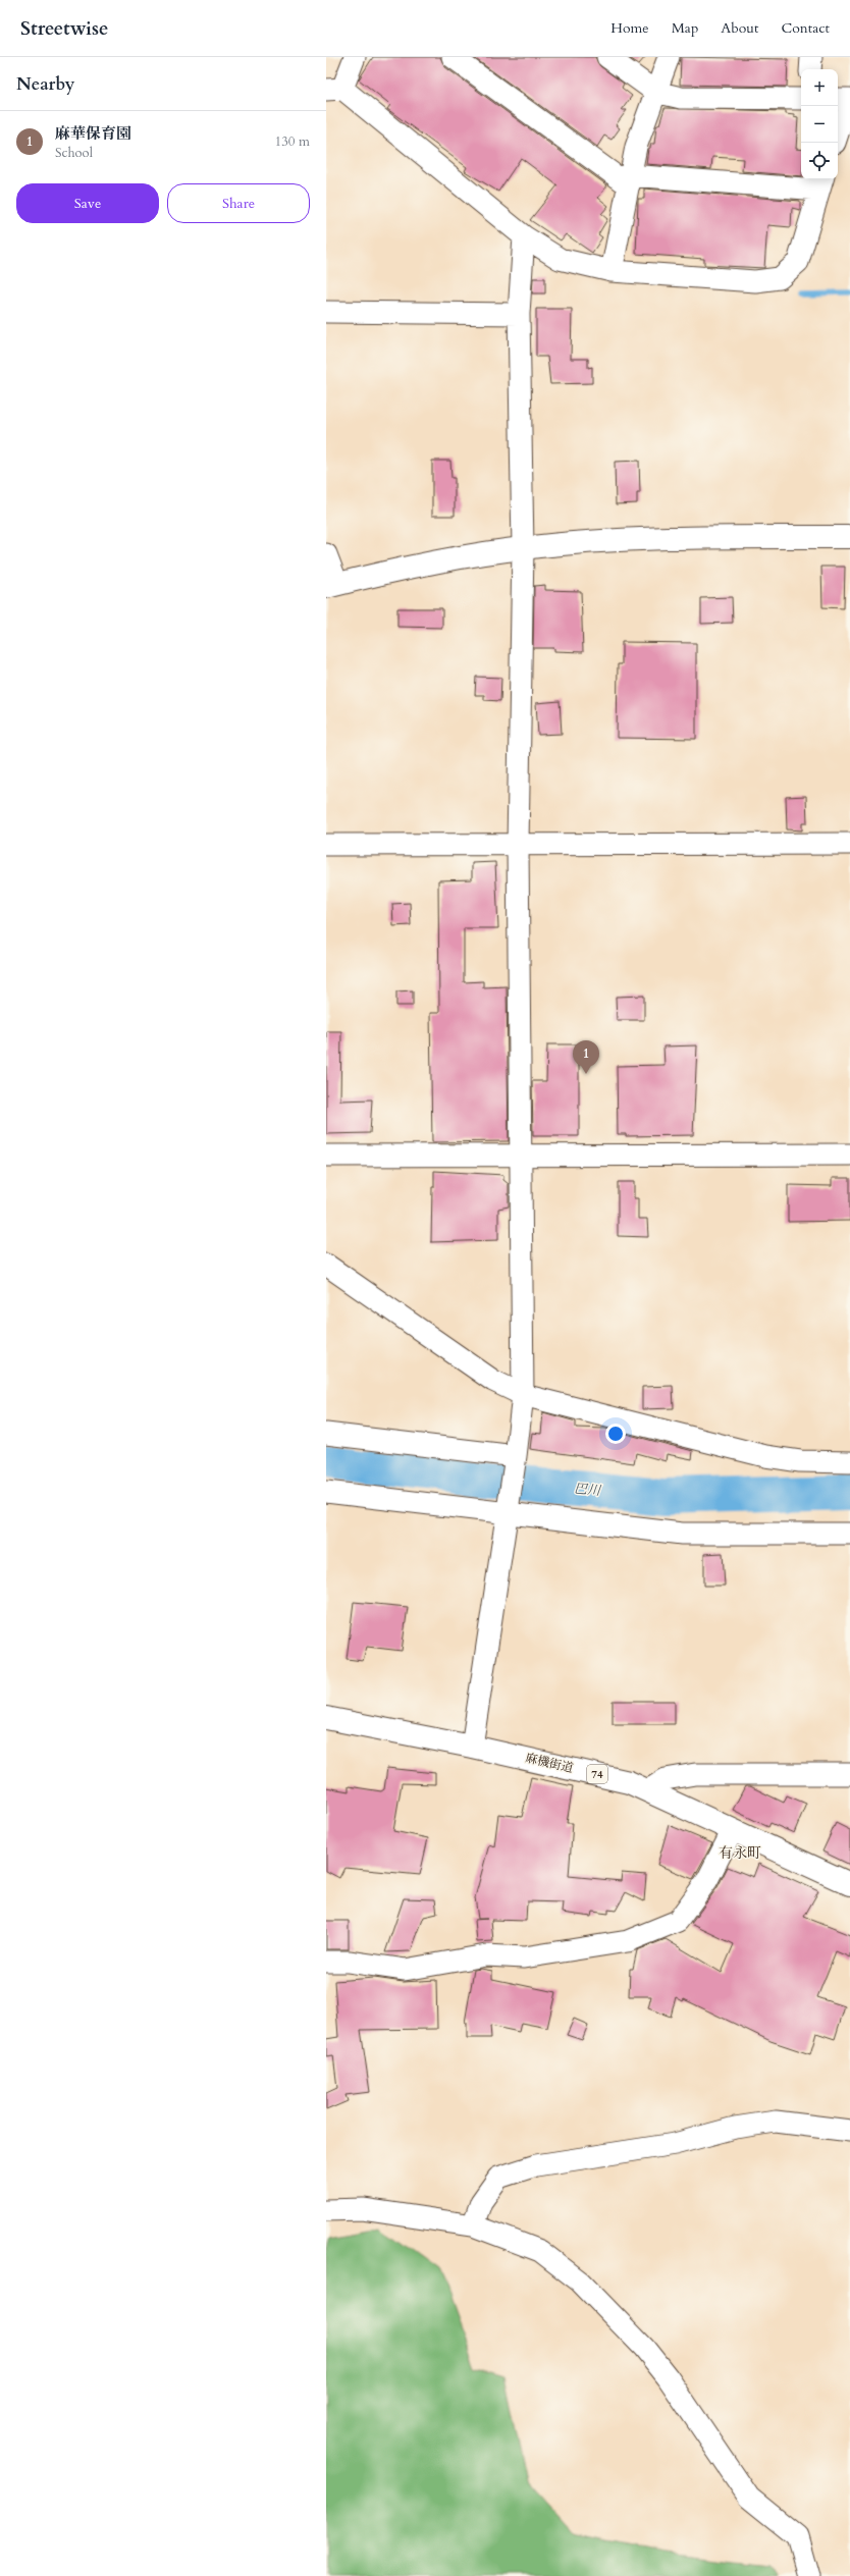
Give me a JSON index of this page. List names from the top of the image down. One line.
{"streets":{"main road":["麻機街道","74"]},"districts":["有永町"],"water":["巴川"],"page":{"header":"Streetwise","nav":["Home","Map","About","Contact"],"heading":"Nearby","map_buttons":["+","−"],"list":[{"mark":"1","name":"麻華保育園","note":"School","value":"130 m"}],"buttons":["Save","Share"],"pins":"1"}}
